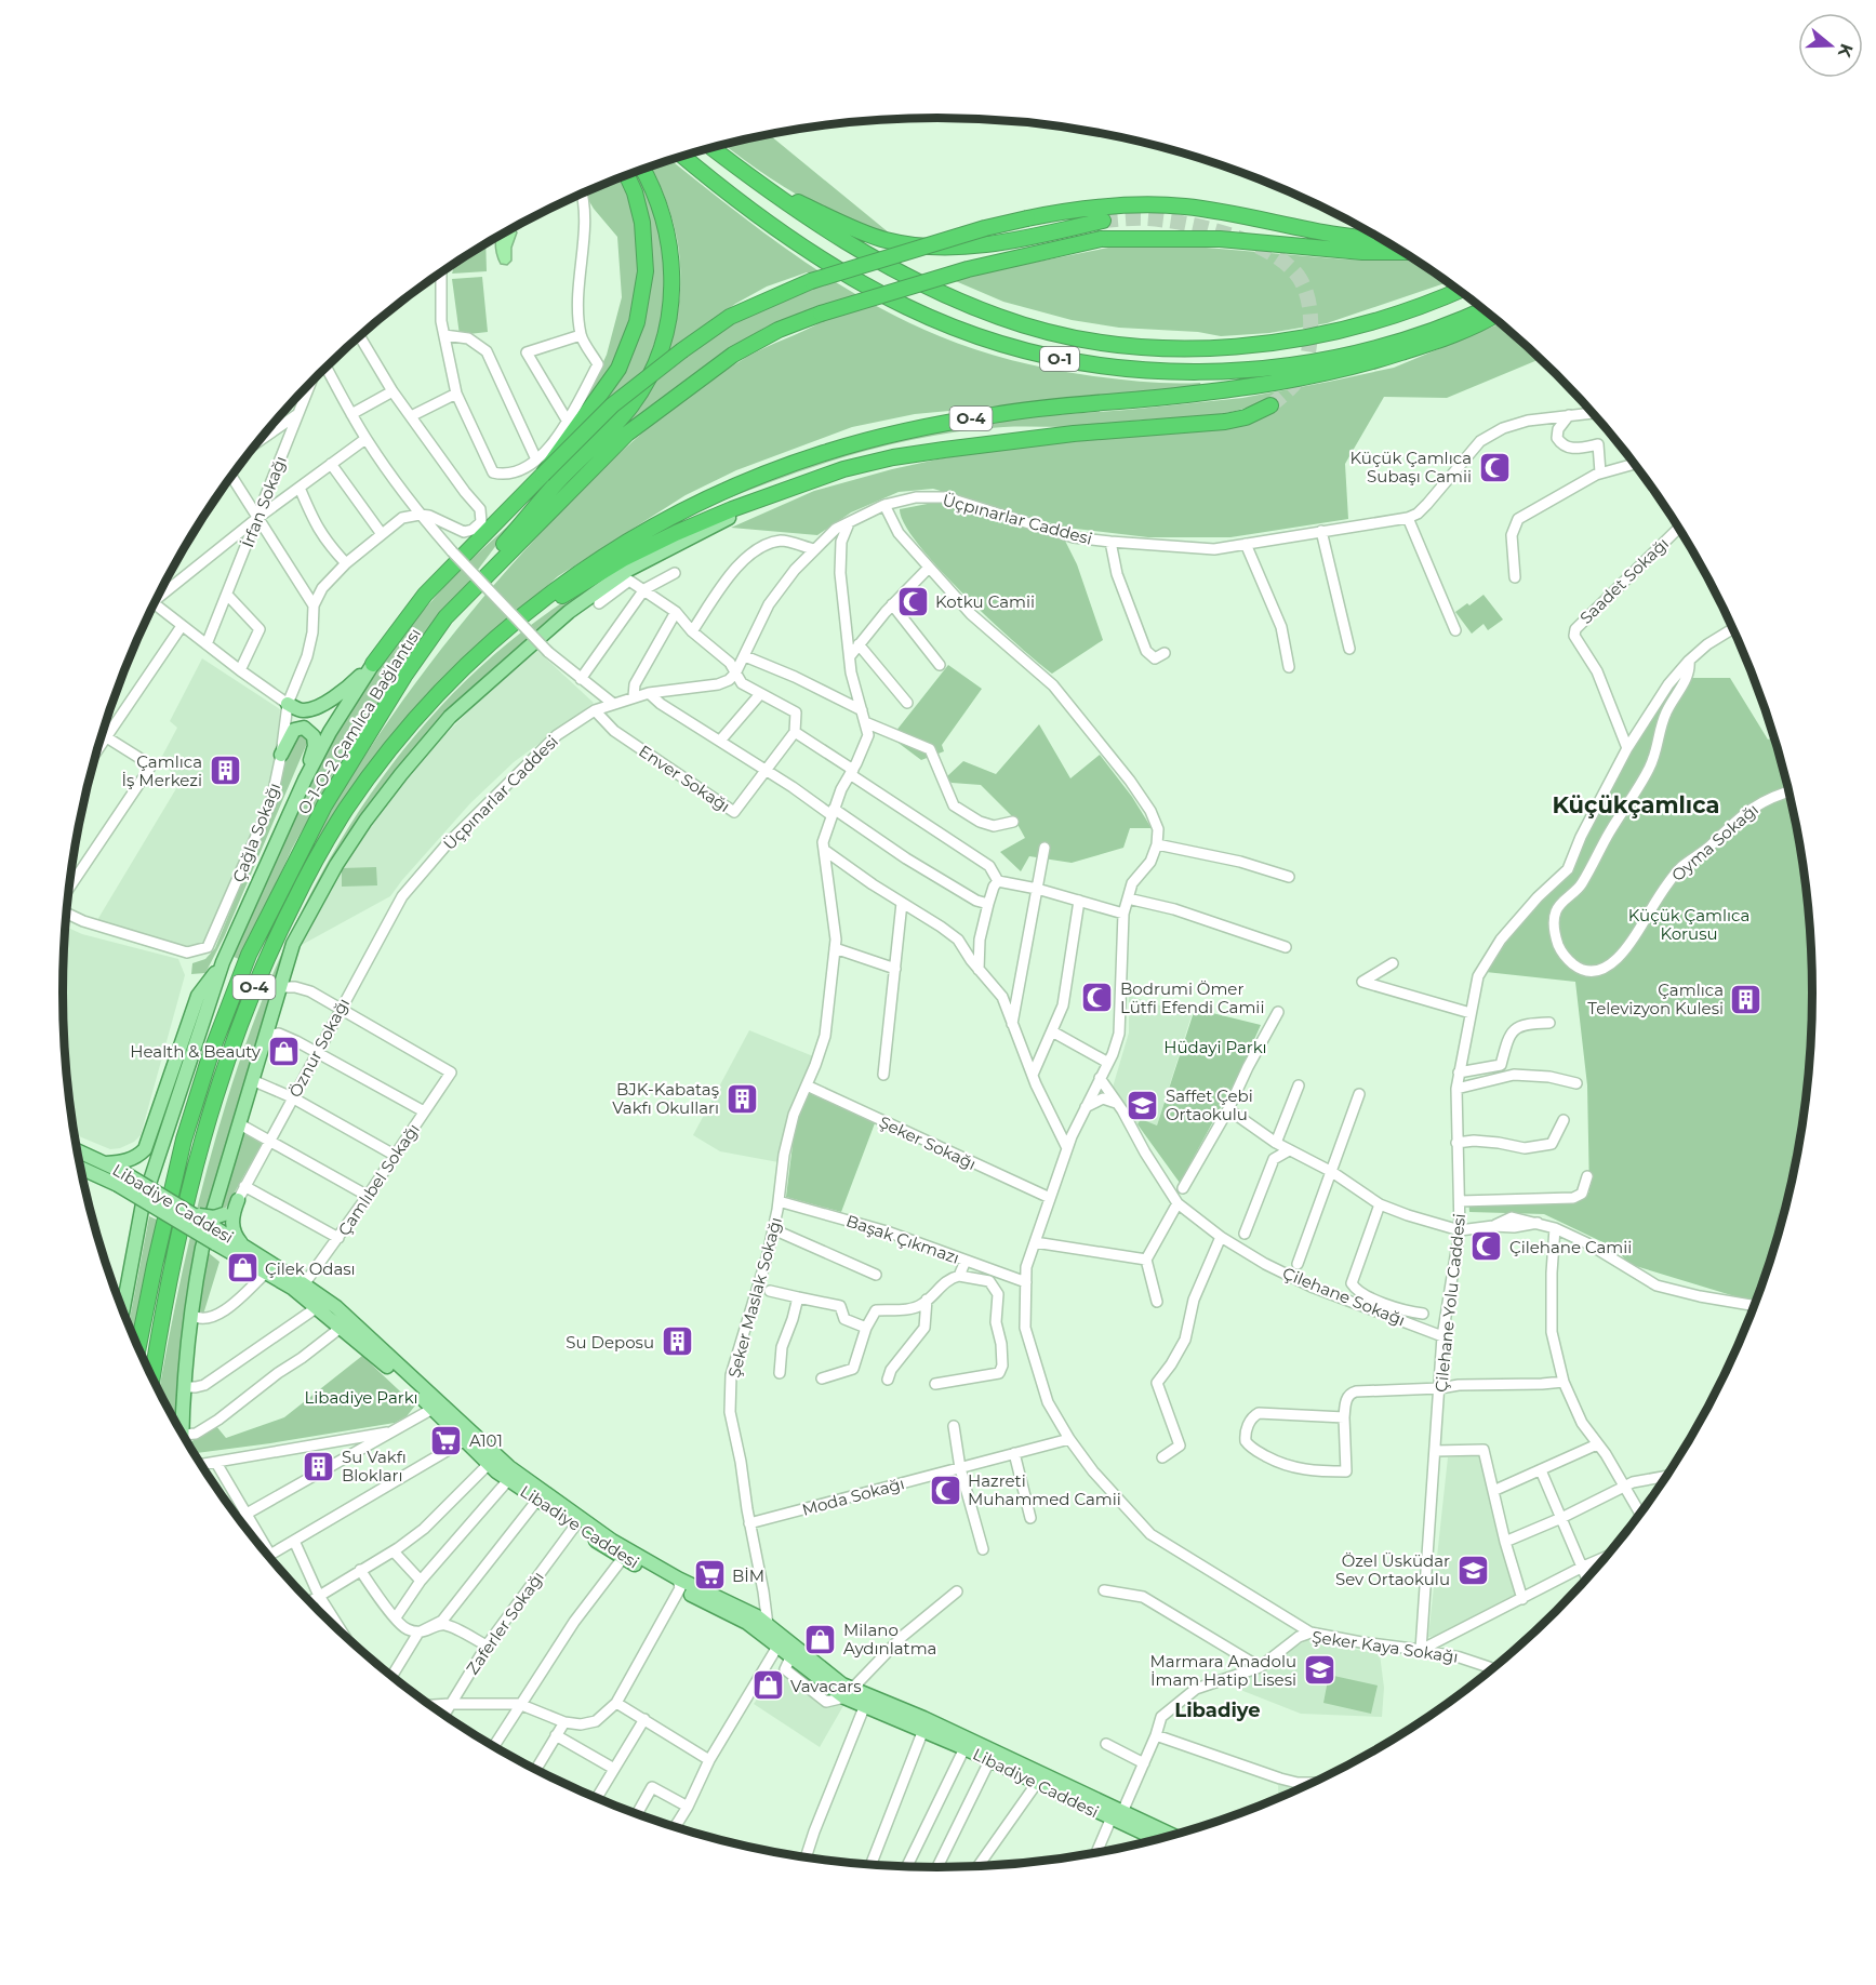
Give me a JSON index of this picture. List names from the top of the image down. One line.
{"streets":{"highway":["O-1","O-4","O-1-O-2 Çamlıca Bağlantısı"],"main road":["Çağla Sokağı","Libadiye Caddesi"],"street":["İrfan Sokağı","Üçpınarlar Caddesi","Saadet Sokağı","Enver Sokağı","Oyma Sokağı","Öznur Sokağı","Şeker Sokağı","Çamlıbel Sokağı","Başak Çıkmazı","Çilehane Sokağı","Şeker Maslak Sokağı","Çilehane Yolu Caddesi","Moda Sokağı","Zaferler Sokağı","Şeker Kaya Sokağı"]},"crossings":[["O-4","O-1-O-2 Çamlıca Bağlantısı"],["Üçpınarlar Caddesi","Enver Sokağı"],["Üçpınarlar Caddesi","Öznur Sokağı"],["Üçpınarlar Caddesi","Şeker Maslak Sokağı"],["Saadet Sokağı","Çilehane Yolu Caddesi"],["Oyma Sokağı","Çilehane Yolu Caddesi"],["Öznur Sokağı","Çamlıbel Sokağı"],["Şeker Sokağı","Şeker Maslak Sokağı"],["Çamlıbel Sokağı","Libadiye Caddesi"],["Libadiye Caddesi","Şeker Maslak Sokağı"],["Libadiye Caddesi","Zaferler Sokağı"],["Libadiye Caddesi","Şeker Kaya Sokağı"],["Başak Çıkmazı","Şeker Maslak Sokağı"],["Çilehane Sokağı","Çilehane Yolu Caddesi"],["Şeker Maslak Sokağı","Moda Sokağı"],["Çilehane Yolu Caddesi","Şeker Kaya Sokağı"]],"districts":["Küçükçamlıca","Libadiye"],"parks":["Küçük Çamlıca Korusu","Hüdayi Parkı","Libadiye Parkı"],"places":{"mosque":["Küçük Çamlıca Subaşı Camii","Kotku Camii","Bodrumi Ömer Lütfi Efendi Camii","Çilehane Camii","Hazreti Muhammed Camii"],"building":["Çamlıca İş Merkezi","Çamlıca Televizyon Kulesi","BJK-Kabataş Vakfı Okulları","Su Deposu","Su Vakfı Blokları"],"shop":["Health & Beauty","Çilek Odası","Milano Aydınlatma","Vavacars"],"school or university":["Saffet Çebi Ortaokulu","Özel Üsküdar Sev Ortaokulu","Marmara Anadolu İmam Hatip Lisesi"],"supermarket":["A101","BİM"]},"north":"right"}
